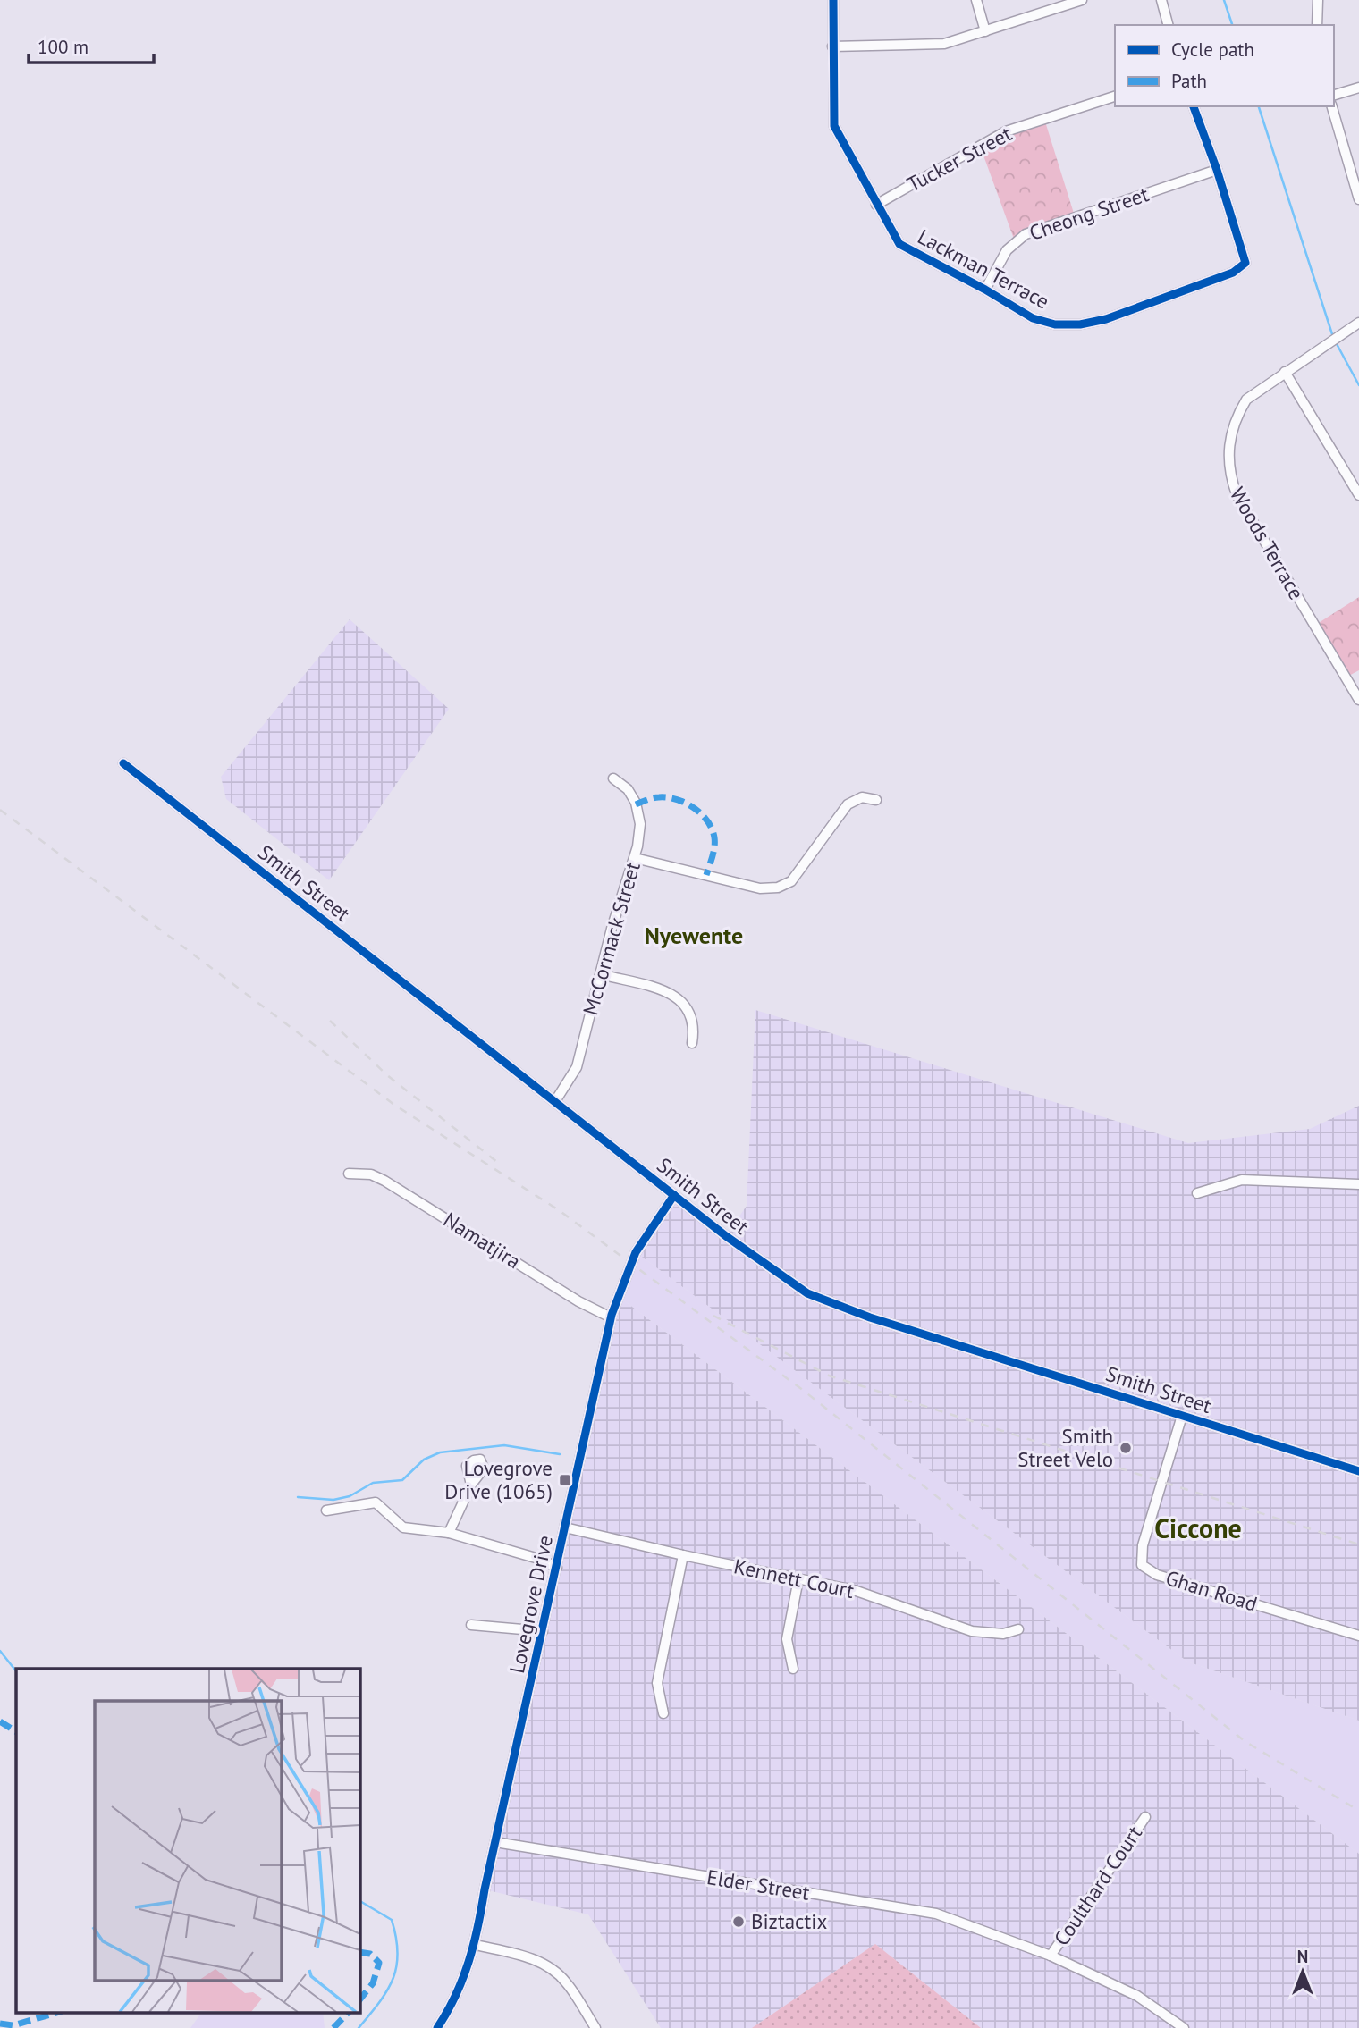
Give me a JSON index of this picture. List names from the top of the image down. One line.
{"streets":{"street":["Tucker Street","Cheong Street","Lackman Terrace","Woods Terrace","Smith Street","McCormack Street","Namatjira","Kennett Court","Ghan Road","Lovegrove Drive","Elder Street","Coulthard Court"]},"crossings":[["Tucker Street","Lackman Terrace"],["Cheong Street","Lackman Terrace"],["Smith Street","McCormack Street"],["Smith Street","Ghan Road"],["Smith Street","Lovegrove Drive"],["Namatjira","Lovegrove Drive"],["Kennett Court","Lovegrove Drive"],["Lovegrove Drive","Elder Street"],["Elder Street","Coulthard Court"]],"districts":["Nyewente","Ciccone"],"places":{"other":["Smith Street Velo","Biztactix"],"transit":["Lovegrove Drive (1065)"]},"legend":["Cycle path","Path"],"scale_bar":"100 m","north":"top"}
